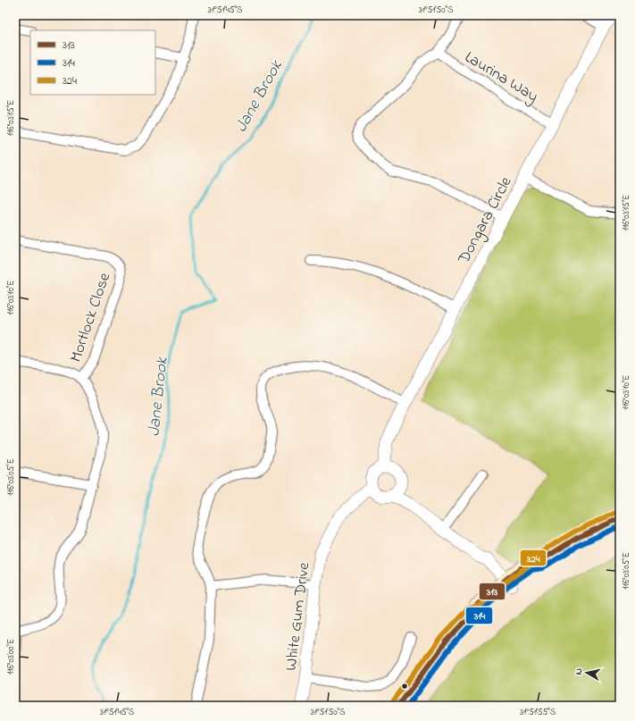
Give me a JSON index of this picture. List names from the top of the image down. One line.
{"streets":{"street":["Laurina Way","Dongara Circle","Mortlock Close","White Gum Drive"]},"crossings":[["Laurina Way","Dongara Circle"],["Dongara Circle","White Gum Drive"]],"water":["Jane Brook"],"lines":["transit line 324","transit line 313","transit line 314"],"legend":["313","314","324"],"north":"left","coordinates":["31°51'45\"S","31°51'50\"S","116°03'15\"E","116°03'10\"E","116°03'05\"E","116°03'00\"E","31°51'55\"S"]}
